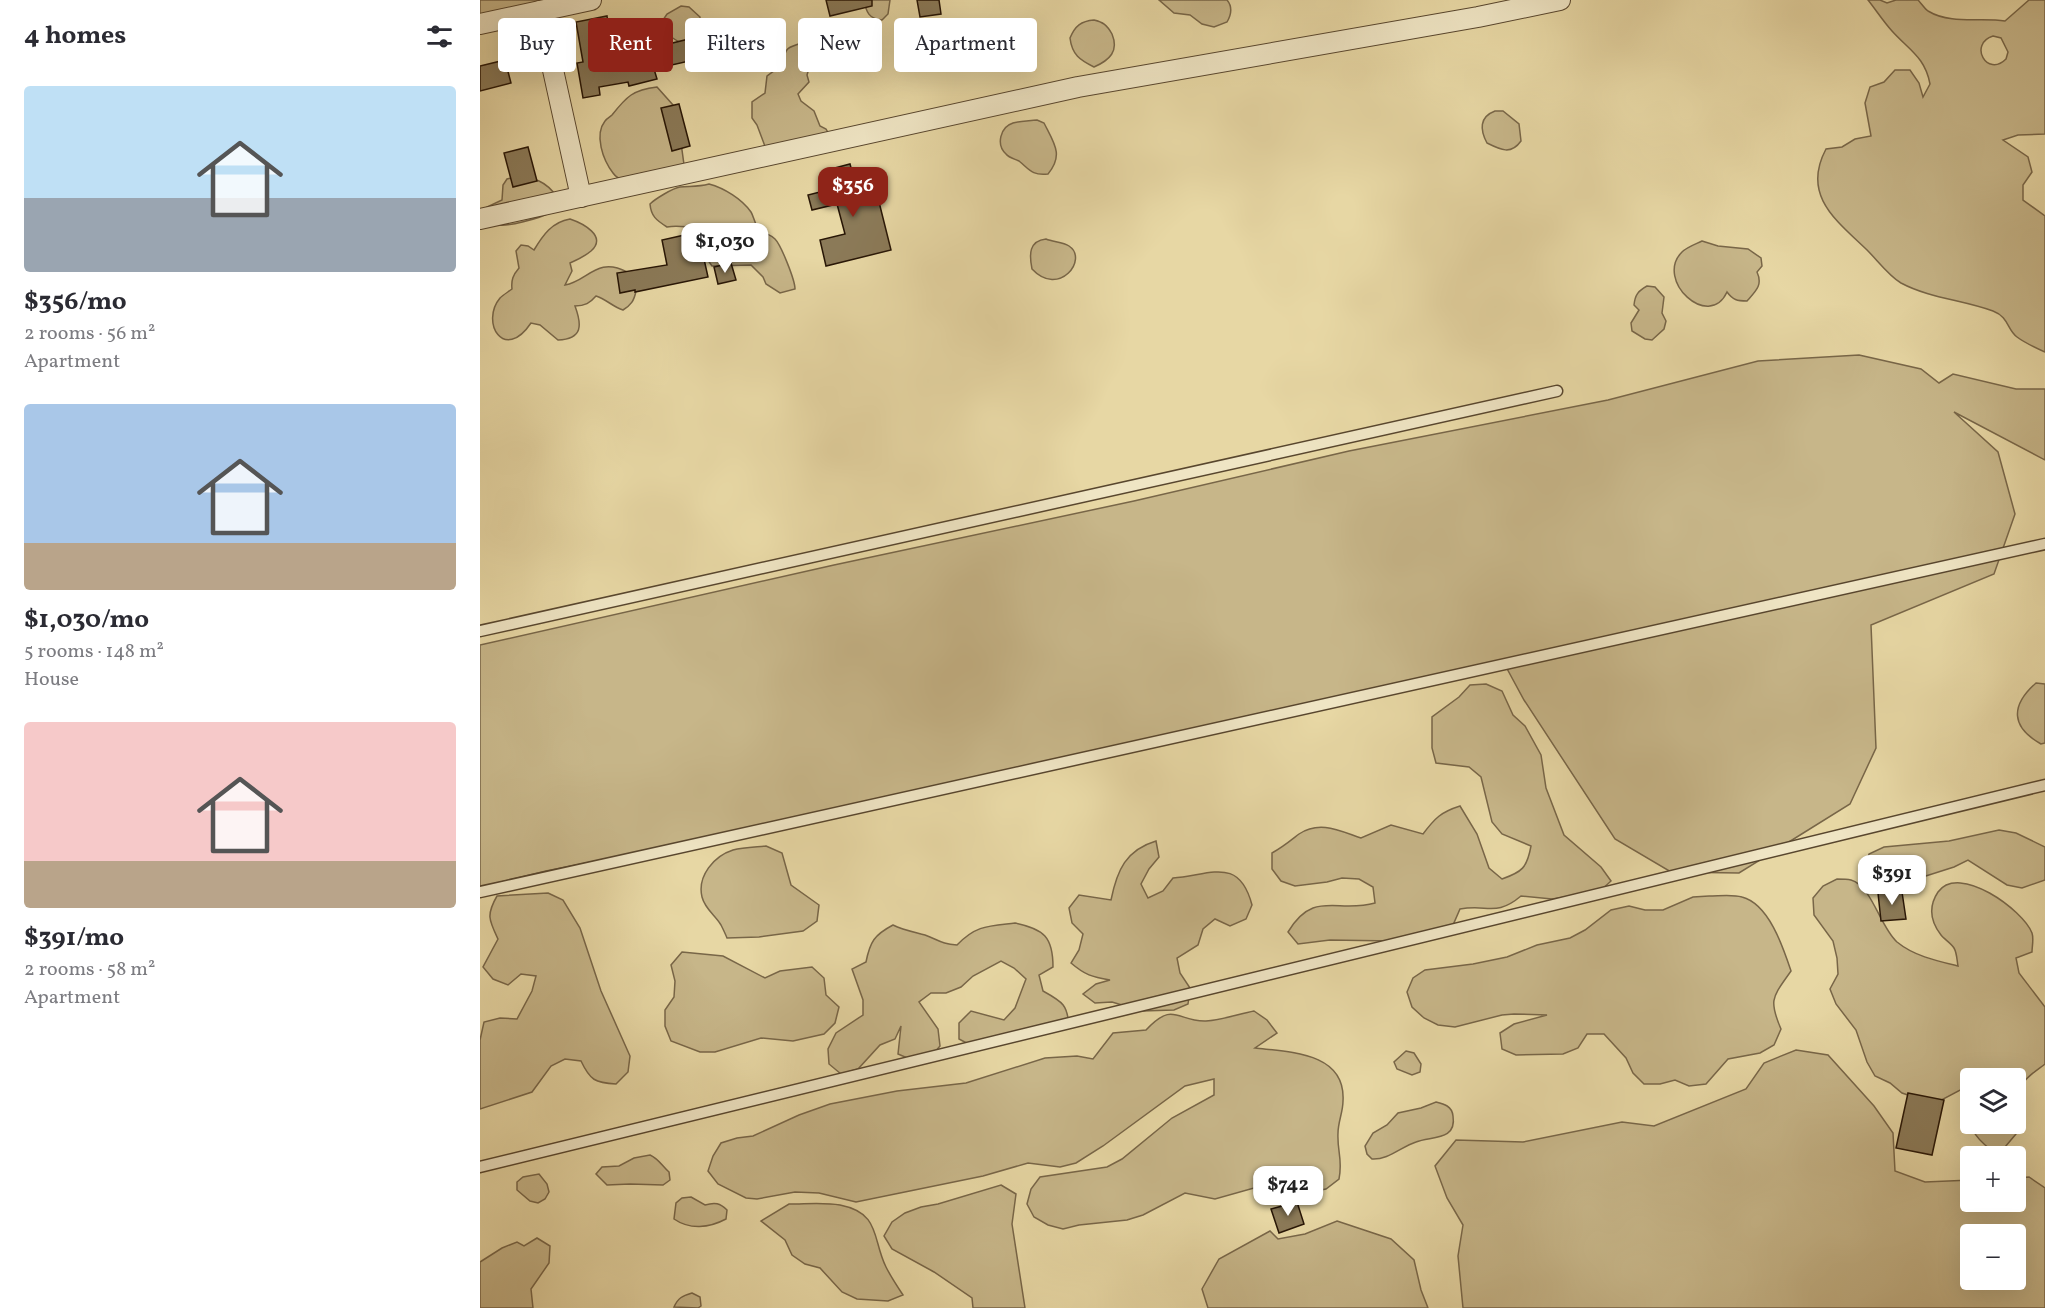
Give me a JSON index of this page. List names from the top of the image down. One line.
{"page":{"heading":"4 homes","chip":["Buy","Rent","Filters","New","Apartment"],"list":[{"name":"$356/mo","note":"2 rooms · 56 m² · Apartment"},{"name":"$1,030/mo","note":"5 rooms · 148 m² · House"},{"name":"$391/mo","note":"2 rooms · 58 m² · Apartment"}],"price":["$356","$1,030","$391","$742"],"map_buttons":["+","−"]}}
